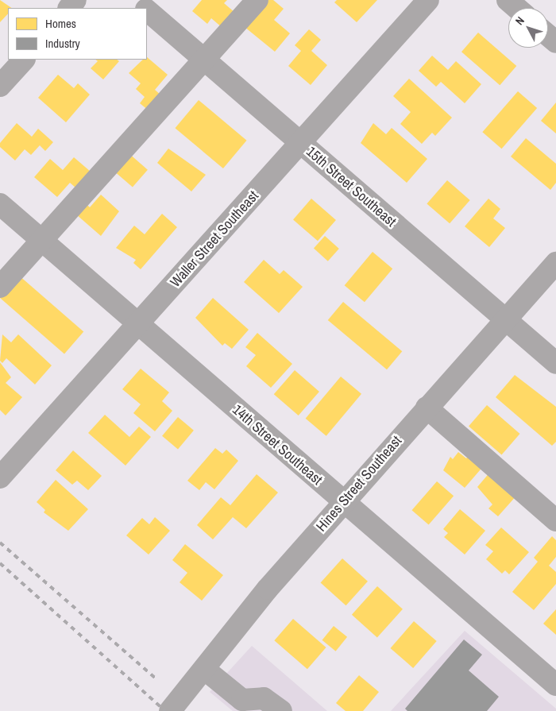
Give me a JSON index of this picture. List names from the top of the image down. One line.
{"streets":{"street":["15th Street Southeast","Waller Street Southeast","14th Street Southeast","Hines Street Southeast"]},"crossings":[["15th Street Southeast","Waller Street Southeast"],["15th Street Southeast","Hines Street Southeast"],["Waller Street Southeast","14th Street Southeast"],["14th Street Southeast","Hines Street Southeast"]],"legend":["Homes","Industry"],"north":"top left"}
